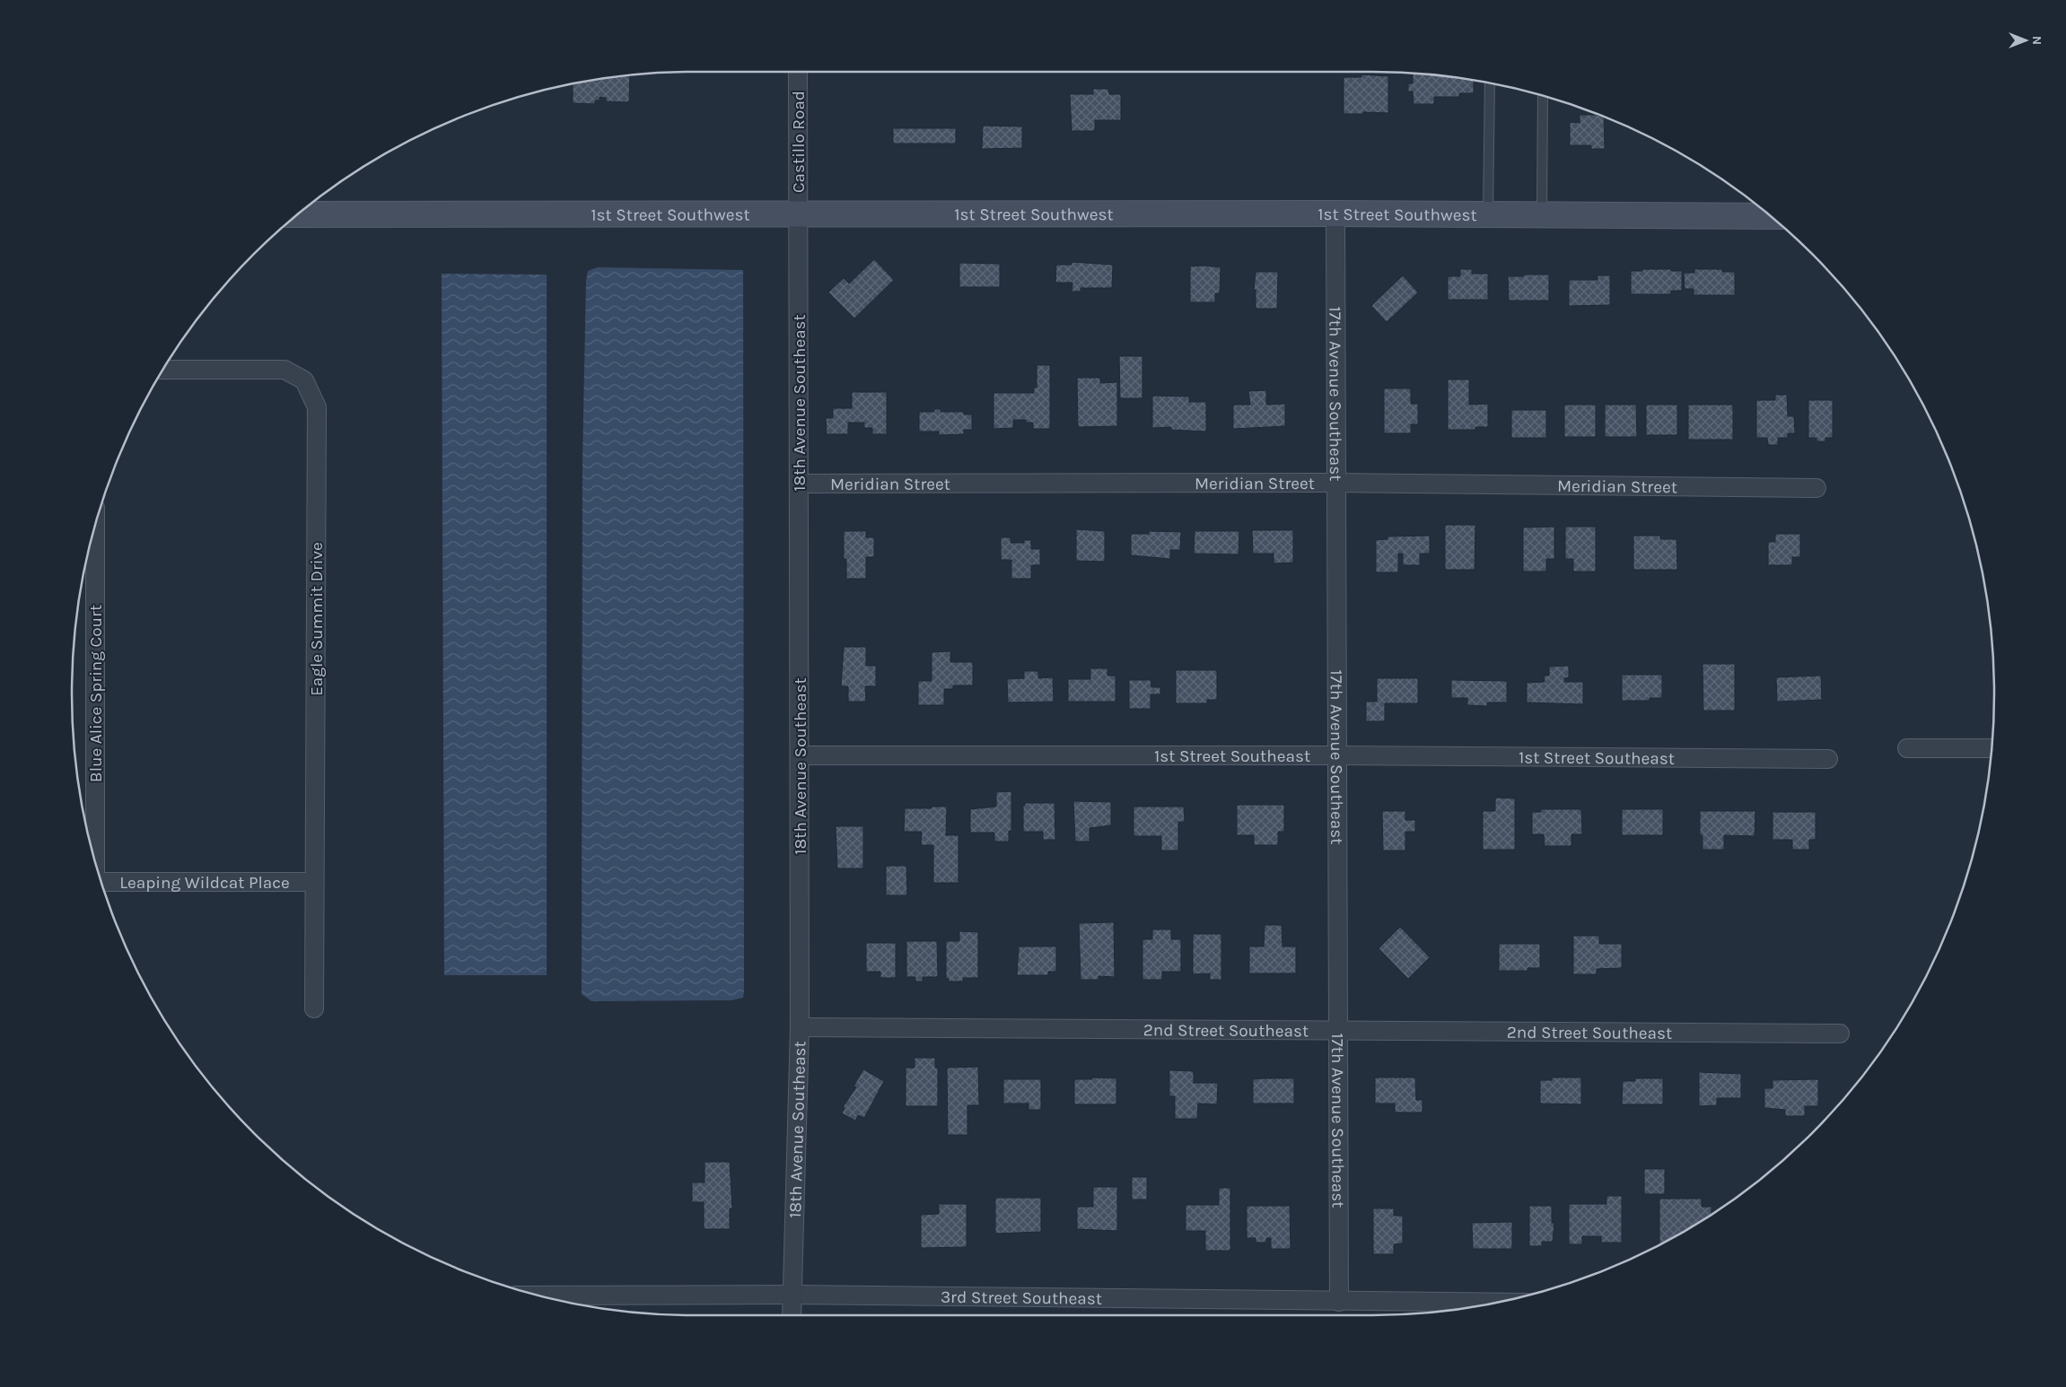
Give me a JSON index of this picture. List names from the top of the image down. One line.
{"streets":{"street":["Castillo Road","1st Street Southwest","17th Avenue Southeast","18th Avenue Southeast","Meridian Street","Eagle Summit Drive","Blue Alice Spring Court","1st Street Southeast","Leaping Wildcat Place","2nd Street Southeast","3rd Street Southeast"]},"crossings":[["Castillo Road","1st Street Southwest"],["Castillo Road","18th Avenue Southeast"],["1st Street Southwest","17th Avenue Southeast"],["1st Street Southwest","18th Avenue Southeast"],["17th Avenue Southeast","Meridian Street"],["17th Avenue Southeast","1st Street Southeast"],["17th Avenue Southeast","2nd Street Southeast"],["17th Avenue Southeast","3rd Street Southeast"],["18th Avenue Southeast","Meridian Street"],["18th Avenue Southeast","1st Street Southeast"],["18th Avenue Southeast","2nd Street Southeast"],["18th Avenue Southeast","3rd Street Southeast"],["Eagle Summit Drive","Leaping Wildcat Place"]],"north":"right"}
